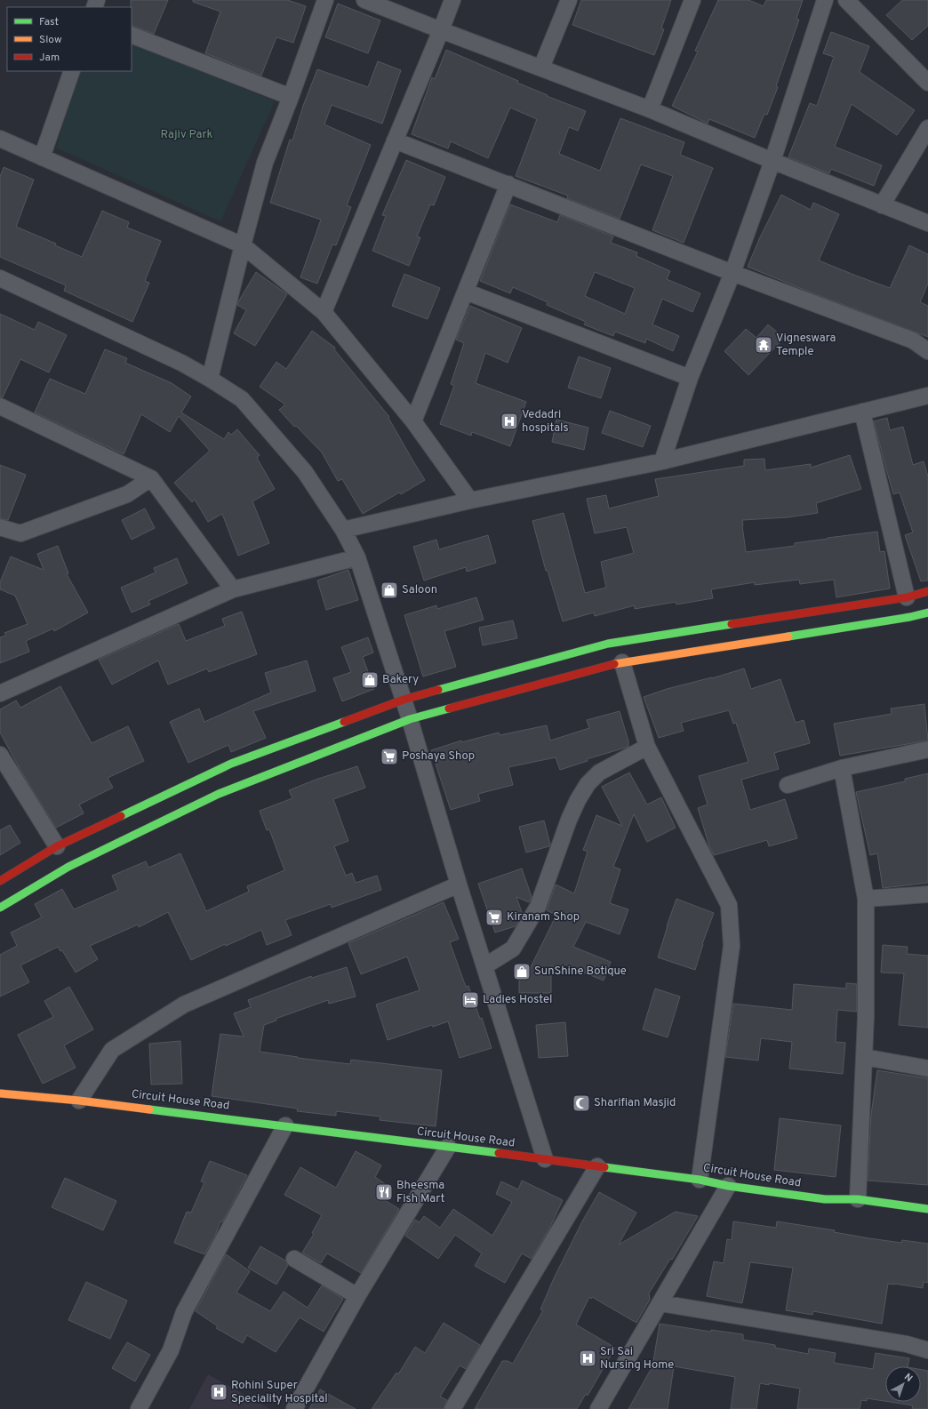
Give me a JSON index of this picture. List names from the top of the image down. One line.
{"streets":{"street":["Circuit House Road"]},"parks":["Rajiv Park"],"places":{"temple":["Vigneswara Temple"],"hospital":["Vedadri hospitals","Sri Sai Nursing Home","Rohini Super Speciality Hospital"],"shop":["Saloon","Bakery","SunShine Botique"],"supermarket":["Poshaya Shop","Kiranam Shop"],"hotel":["Ladies Hostel"],"mosque":["Sharifian Masjid"],"restaurant":["Bheesma Fish Mart"]},"legend":["Fast","Slow","Jam"],"north":"top right"}
